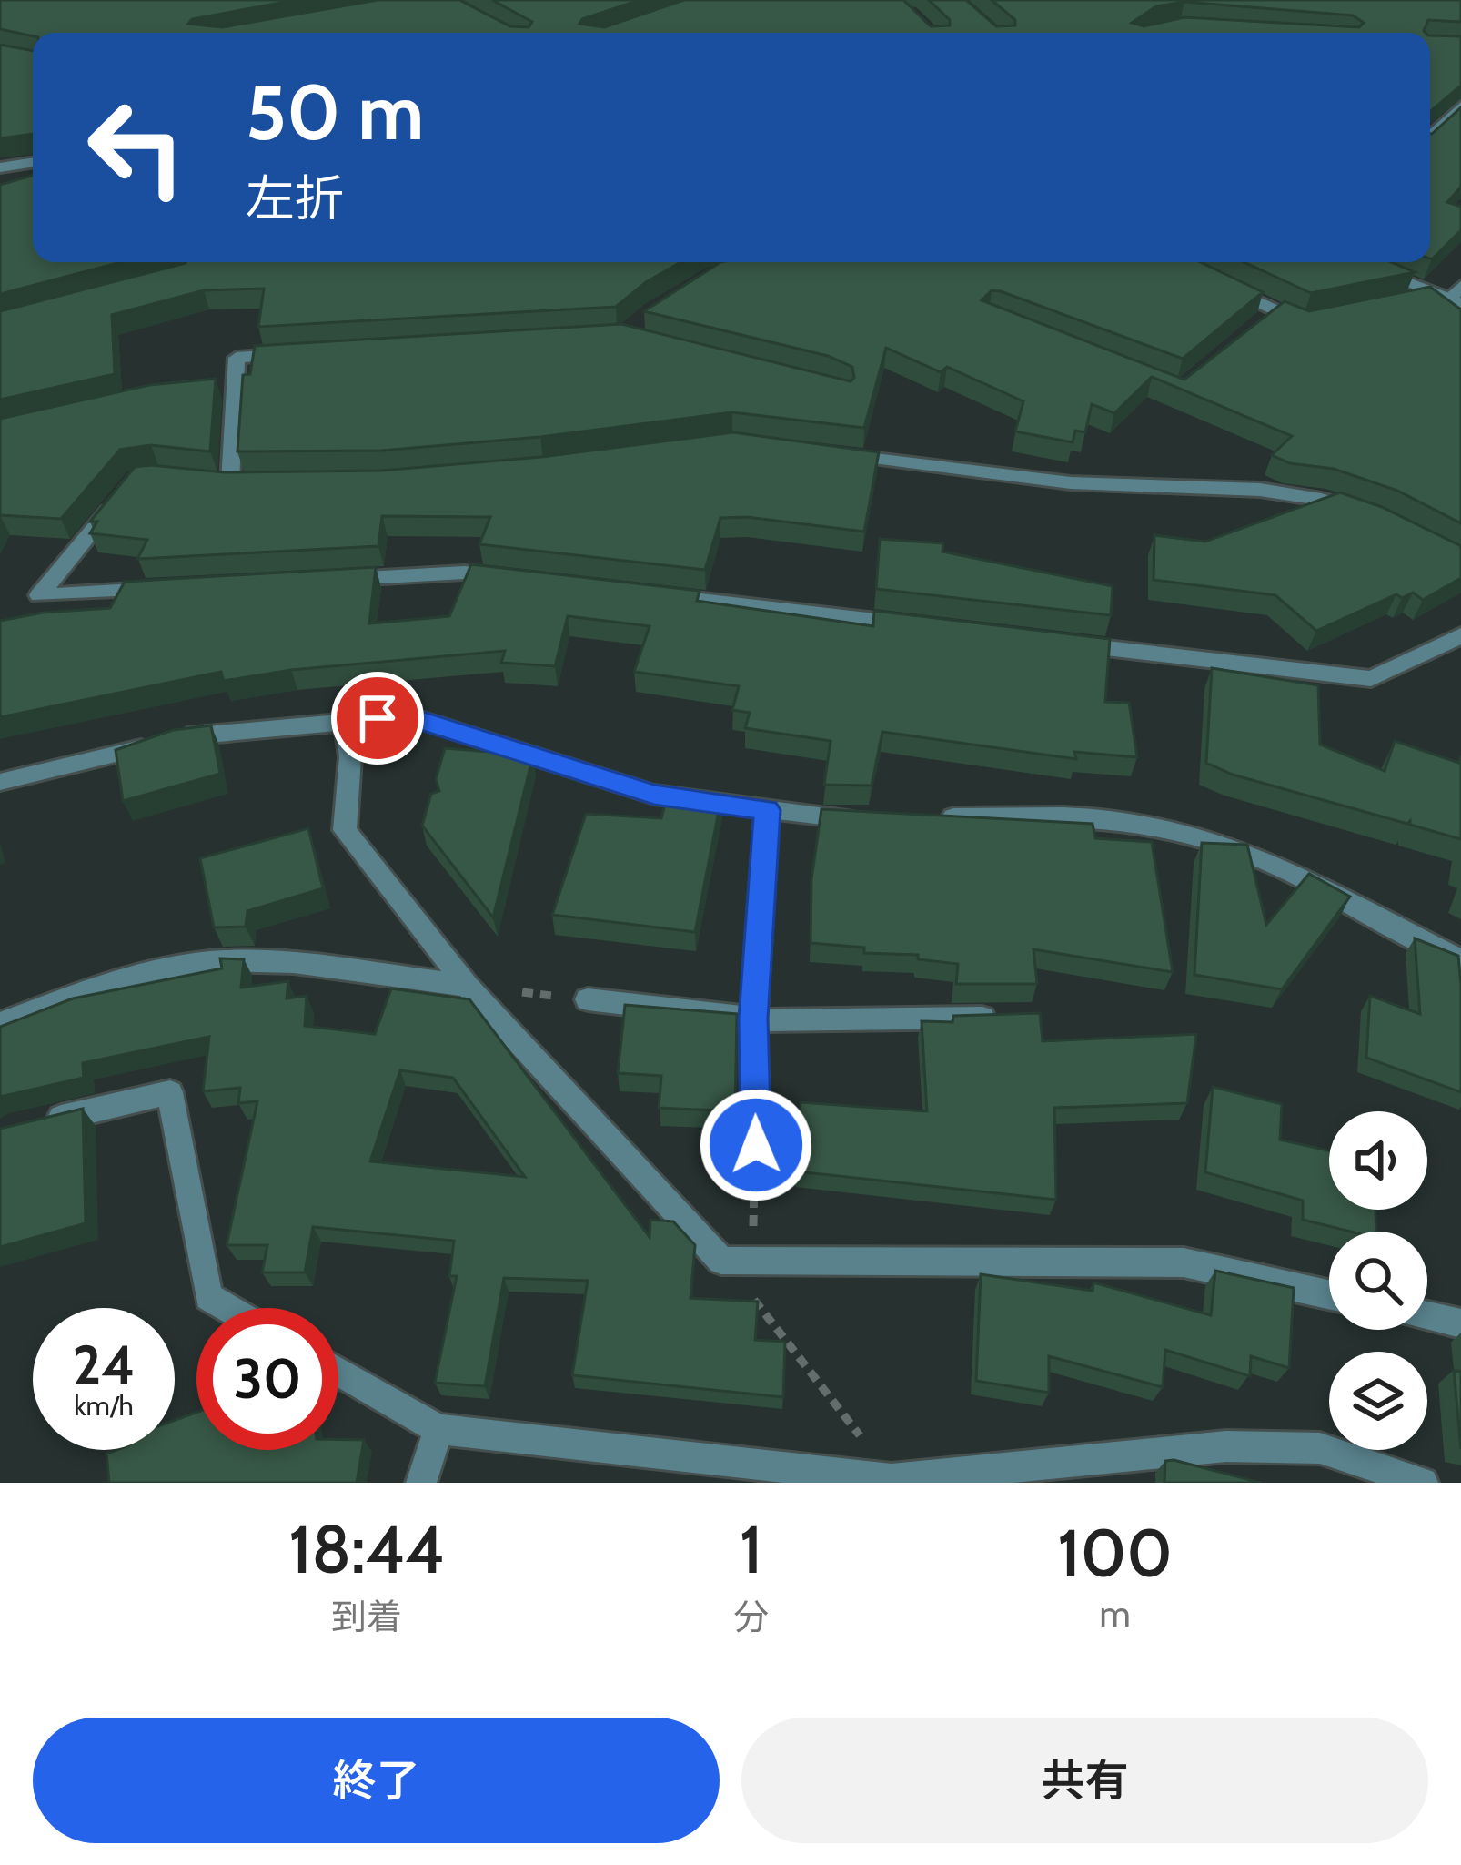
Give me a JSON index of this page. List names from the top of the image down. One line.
{"page":{"turn":["50 m","左折"],"speed":"24 km/h","limit":"30","eta":["18:44","到着","1","分","100","m"],"buttons":["終了","共有"]}}
